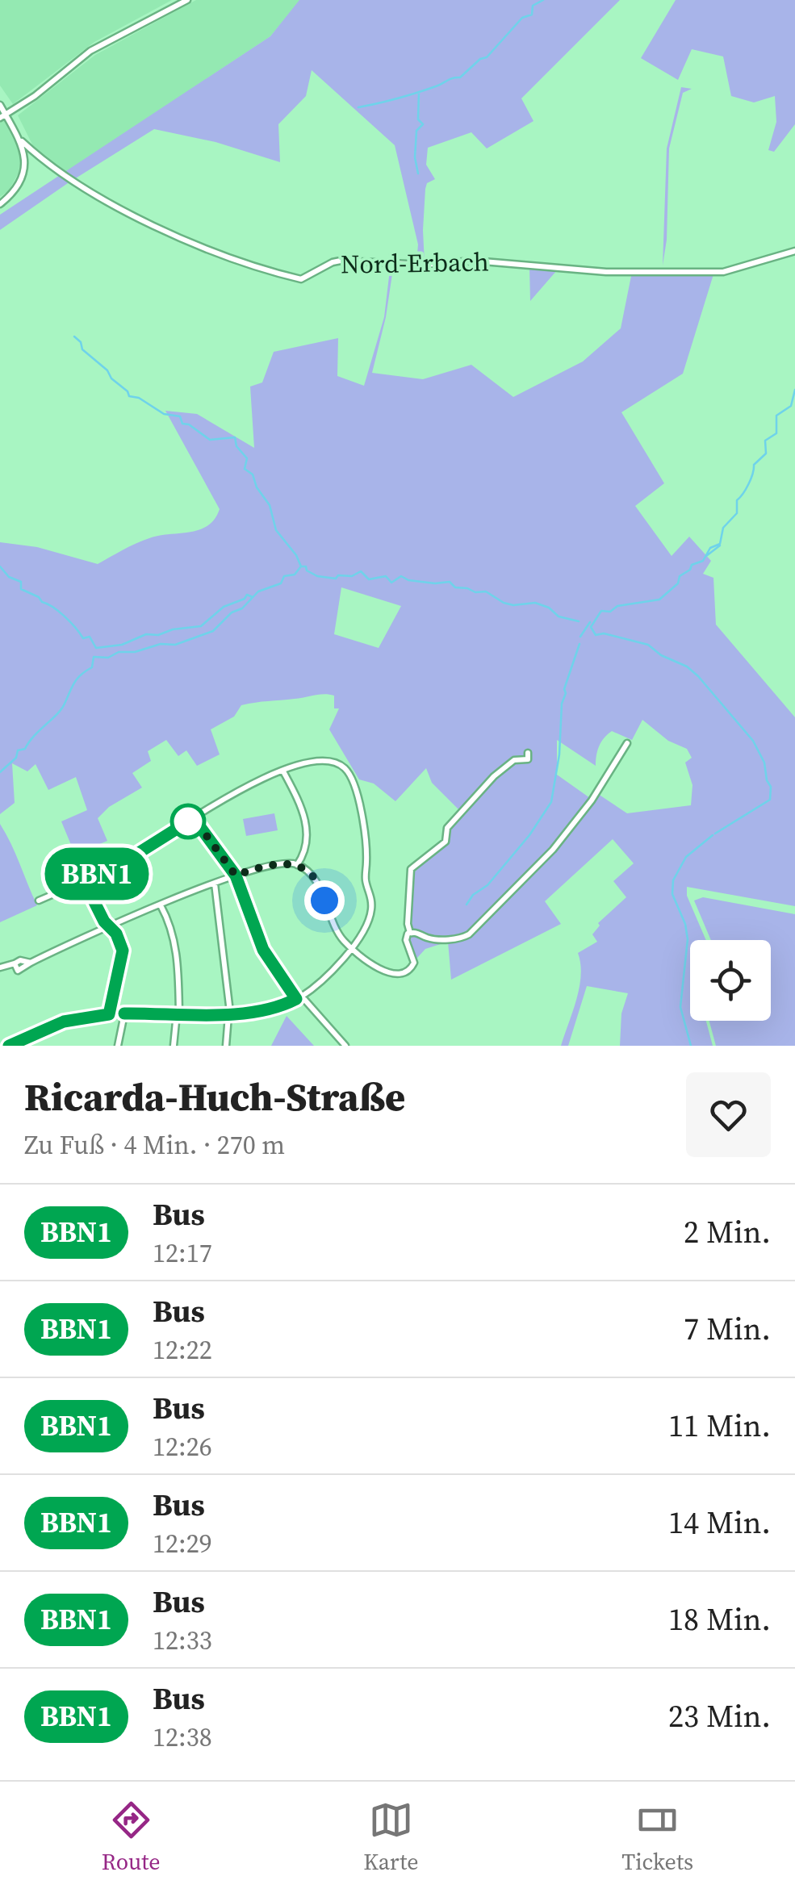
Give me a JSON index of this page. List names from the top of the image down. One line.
{"streets":{"street":["Nord-Erbach"]},"lines":["bus line BBN1"],"page":{"on_map":"BBN1","heading":["Ricarda-Huch-Straße","Zu Fuß · 4 Min. · 270 m"],"list":[{"mark":"BBN1","name":"Bus","note":"12:17","value":"2 Min."},{"mark":"BBN1","name":"Bus","note":"12:22","value":"7 Min."},{"mark":"BBN1","name":"Bus","note":"12:26","value":"11 Min."},{"mark":"BBN1","name":"Bus","note":"12:29","value":"14 Min."},{"mark":"BBN1","name":"Bus","note":"12:33","value":"18 Min."},{"mark":"BBN1","name":"Bus","note":"12:38","value":"23 Min."}],"tabs":["Route","Karte","Tickets"]}}
